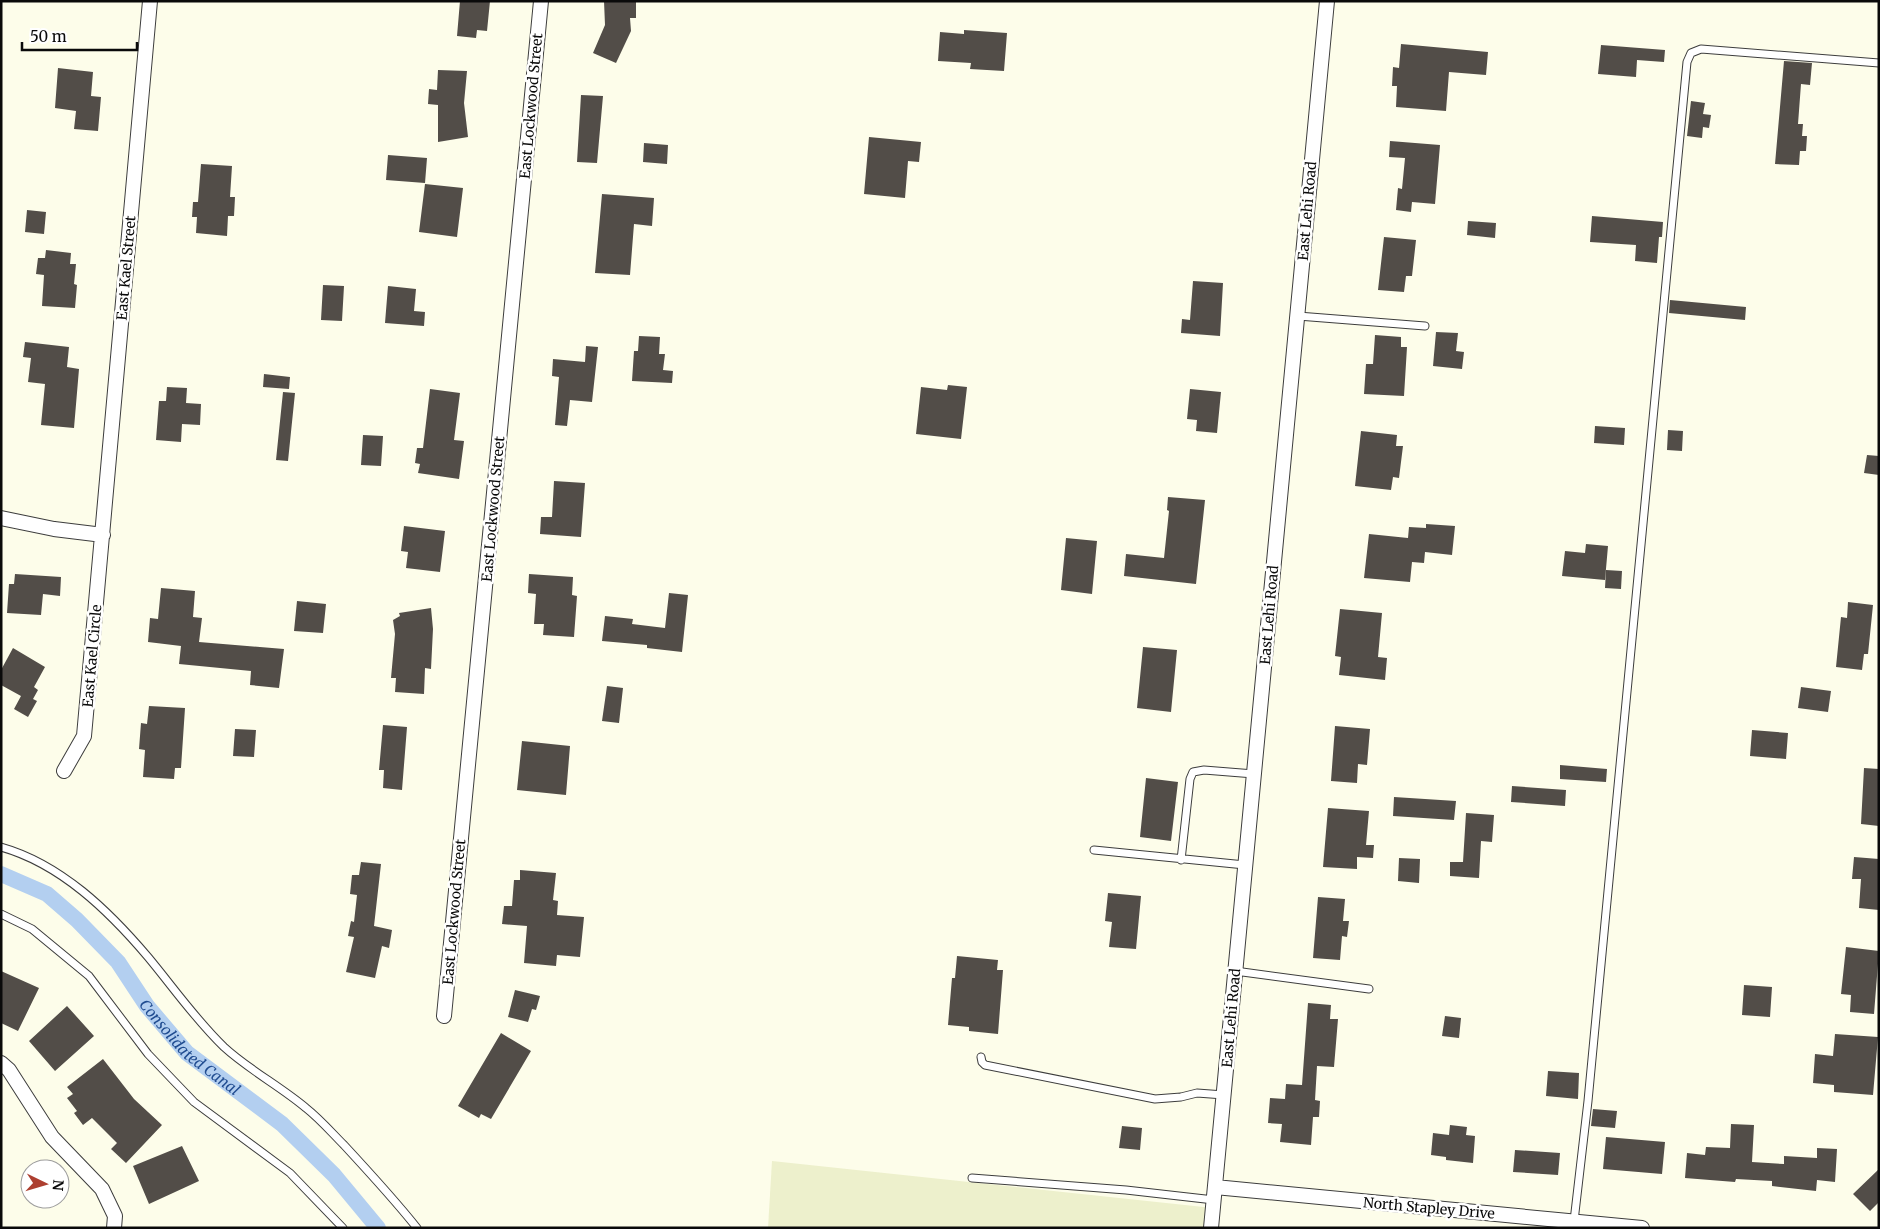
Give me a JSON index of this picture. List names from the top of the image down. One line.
{"streets":{"street":["East Lockwood Street","East Lehi Road","East Kael Street","East Kael Circle","North Stapley Drive"]},"crossings":[["East Lehi Road","North Stapley Drive"],["East Kael Street","East Kael Circle"]],"water":["Consolidated Canal"],"scale_bar":"50 m","north":"right"}
